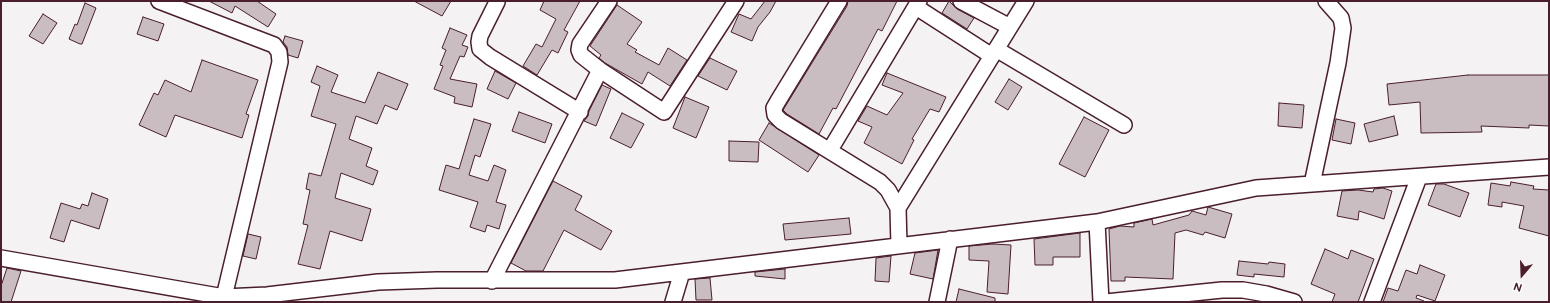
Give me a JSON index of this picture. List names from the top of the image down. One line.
{"north":"bottom"}
